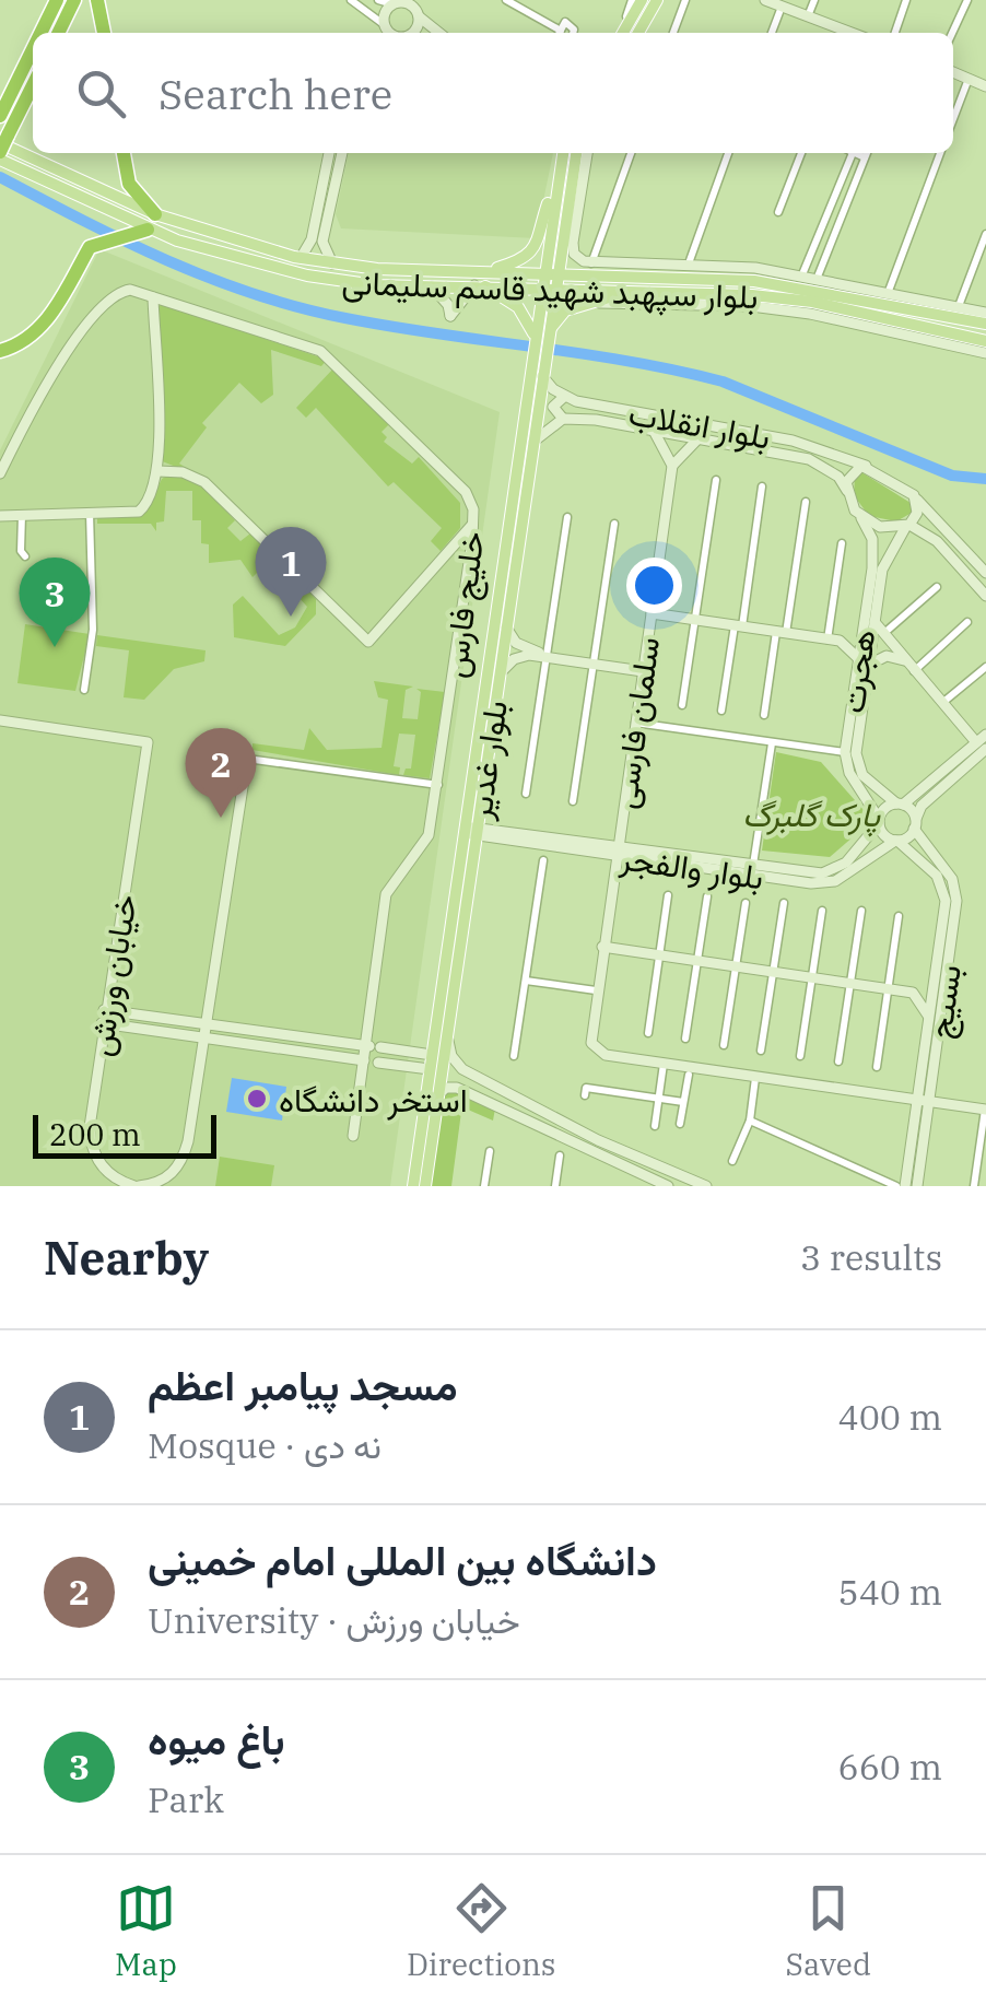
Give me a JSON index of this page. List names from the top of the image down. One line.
{"streets":{"main road":["بلوار سپهبد شهید قاسم سلیمانی","بلوار غدیر"],"street":["بلوار انقلاب","خلیج فارس","هجرت","سلمان فارسی","بلوار والفجر","خیابان ورزش","بسیج"]},"crossings":[["بلوار سپهبد شهید قاسم سلیمانی","بلوار غدیر"],["بلوار انقلاب","هجرت"],["بلوار انقلاب","سلمان فارسی"],["هجرت","سلمان فارسی"],["هجرت","بلوار والفجر"],["هجرت","بسیج"],["سلمان فارسی","بلوار والفجر"],["بلوار غدیر","بلوار والفجر"],["بلوار والفجر","بسیج"]],"parks":["پارک گلبرگ"],"places":["استخر دانشگاه"],"scale_bar":"200 m","page":{"search":"Search here","pins":["1","3","2"],"scale":"200 m","heading":["Nearby","3 results"],"list":[{"mark":"1","name":"مسجد پیامبر اعظم","note":"Mosque · نه دی","value":"400 m"},{"mark":"2","name":"دانشگاه بین المللی امام خمینی","note":"University · خیابان ورزش","value":"540 m"},{"mark":"3","name":"باغ میوه","note":"Park","value":"660 m"}],"nav":["Map","Directions","Saved"]}}
